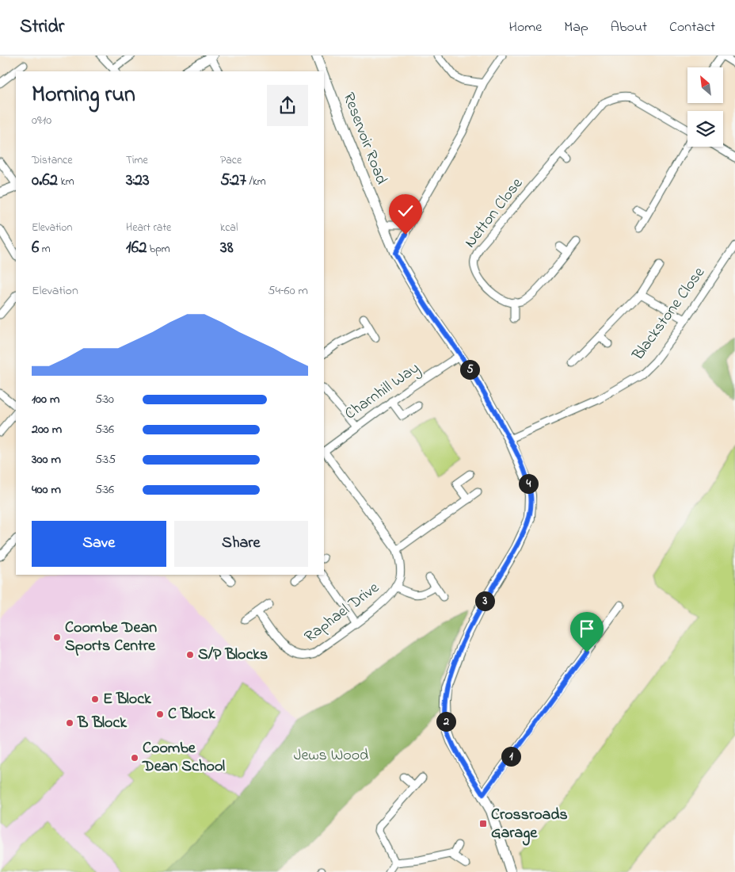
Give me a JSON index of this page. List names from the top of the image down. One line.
{"streets":{"street":["Reservoir Road","Netton Close","Blackstone Close","Charnhill Way","Raphael Drive"]},"crossings":[["Reservoir Road","Blackstone Close"],["Reservoir Road","Charnhill Way"]],"parks":["Jews Wood"],"places":{"other":["Coombe Dean Sports Centre","S/P Blocks","E Block","C Block","B Block","Coombe Dean School"],"transit":["Crossroads Garage"]},"north":"top left","page":{"header":"Stridr","nav":["Home","Map","About","Contact"],"heading":["Morning run","09:10"],"stats":[["Distance","0.62 km"],["Time","3:23"],["Pace","5:27 /km"],["Elevation","6 m"],["Heart rate","162 bpm"],["kcal","38"]],"chart":["Elevation","54–60 m"],"pins":["5","4","3","2","1"],"list":[{"name":"100 m","note":"5:30"},{"name":"200 m","note":"5:36"},{"name":"300 m","note":"5:35"},{"name":"400 m","note":"5:36"}],"buttons":["Save","Share"]}}
